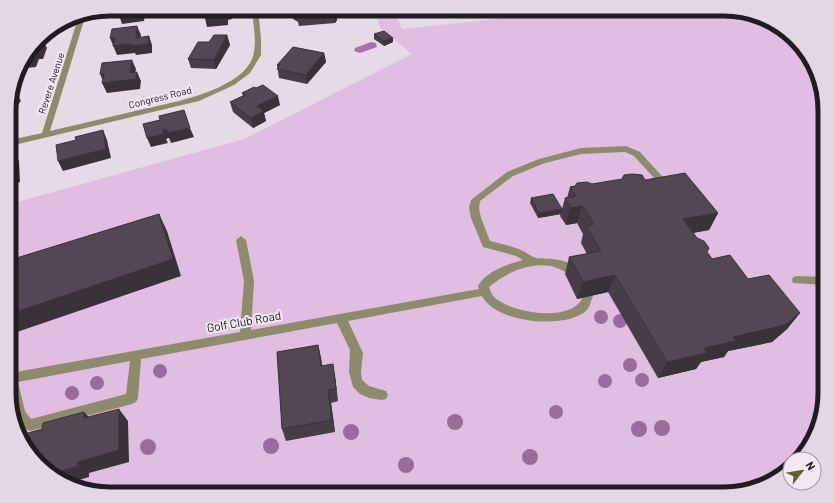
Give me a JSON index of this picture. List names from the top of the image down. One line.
{"streets":{"street":["Revere Avenue","Congress Road","Golf Club Road"]},"crossings":[["Revere Avenue","Congress Road"]],"north":"top right"}
